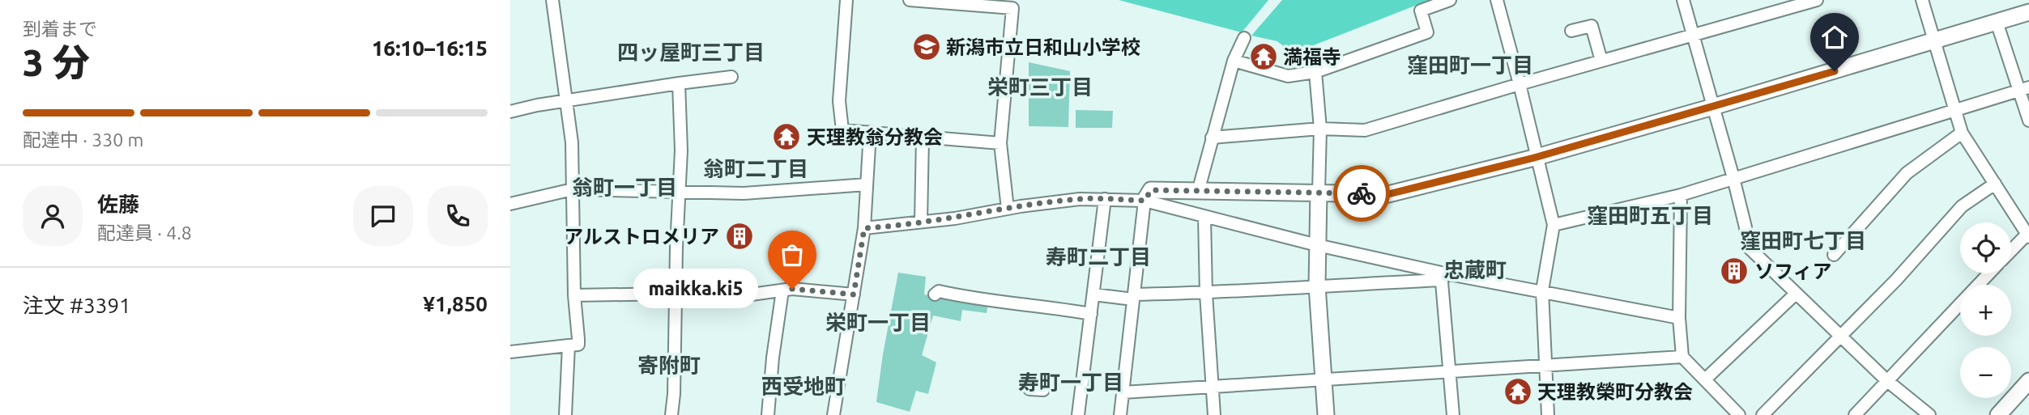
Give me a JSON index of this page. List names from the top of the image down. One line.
{"districts":["四ッ屋町三丁目","窪田町一丁目","栄町三丁目","翁町二丁目","翁町一丁目","窪田町五丁目","窪田町七丁目","寿町二丁目","忠蔵町","栄町一丁目","寄附町","寿町一丁目","西受地町"],"places":{"school or university":["新潟市立日和山小学校"],"temple":["満福寺","天理教翁分教会","天理教榮町分教会"],"building":["アルストロメリア","ソフィア"],"other":["maikka.ki5"]},"page":{"heading":["3 分","到着まで","16:10–16:15"],"panel":["佐藤","配達員 · 4.8","注文 #3391","¥1,850"],"bar":"配達中 · 330 m","map_buttons":["+","−"],"bubble":"maikka.ki5"}}
